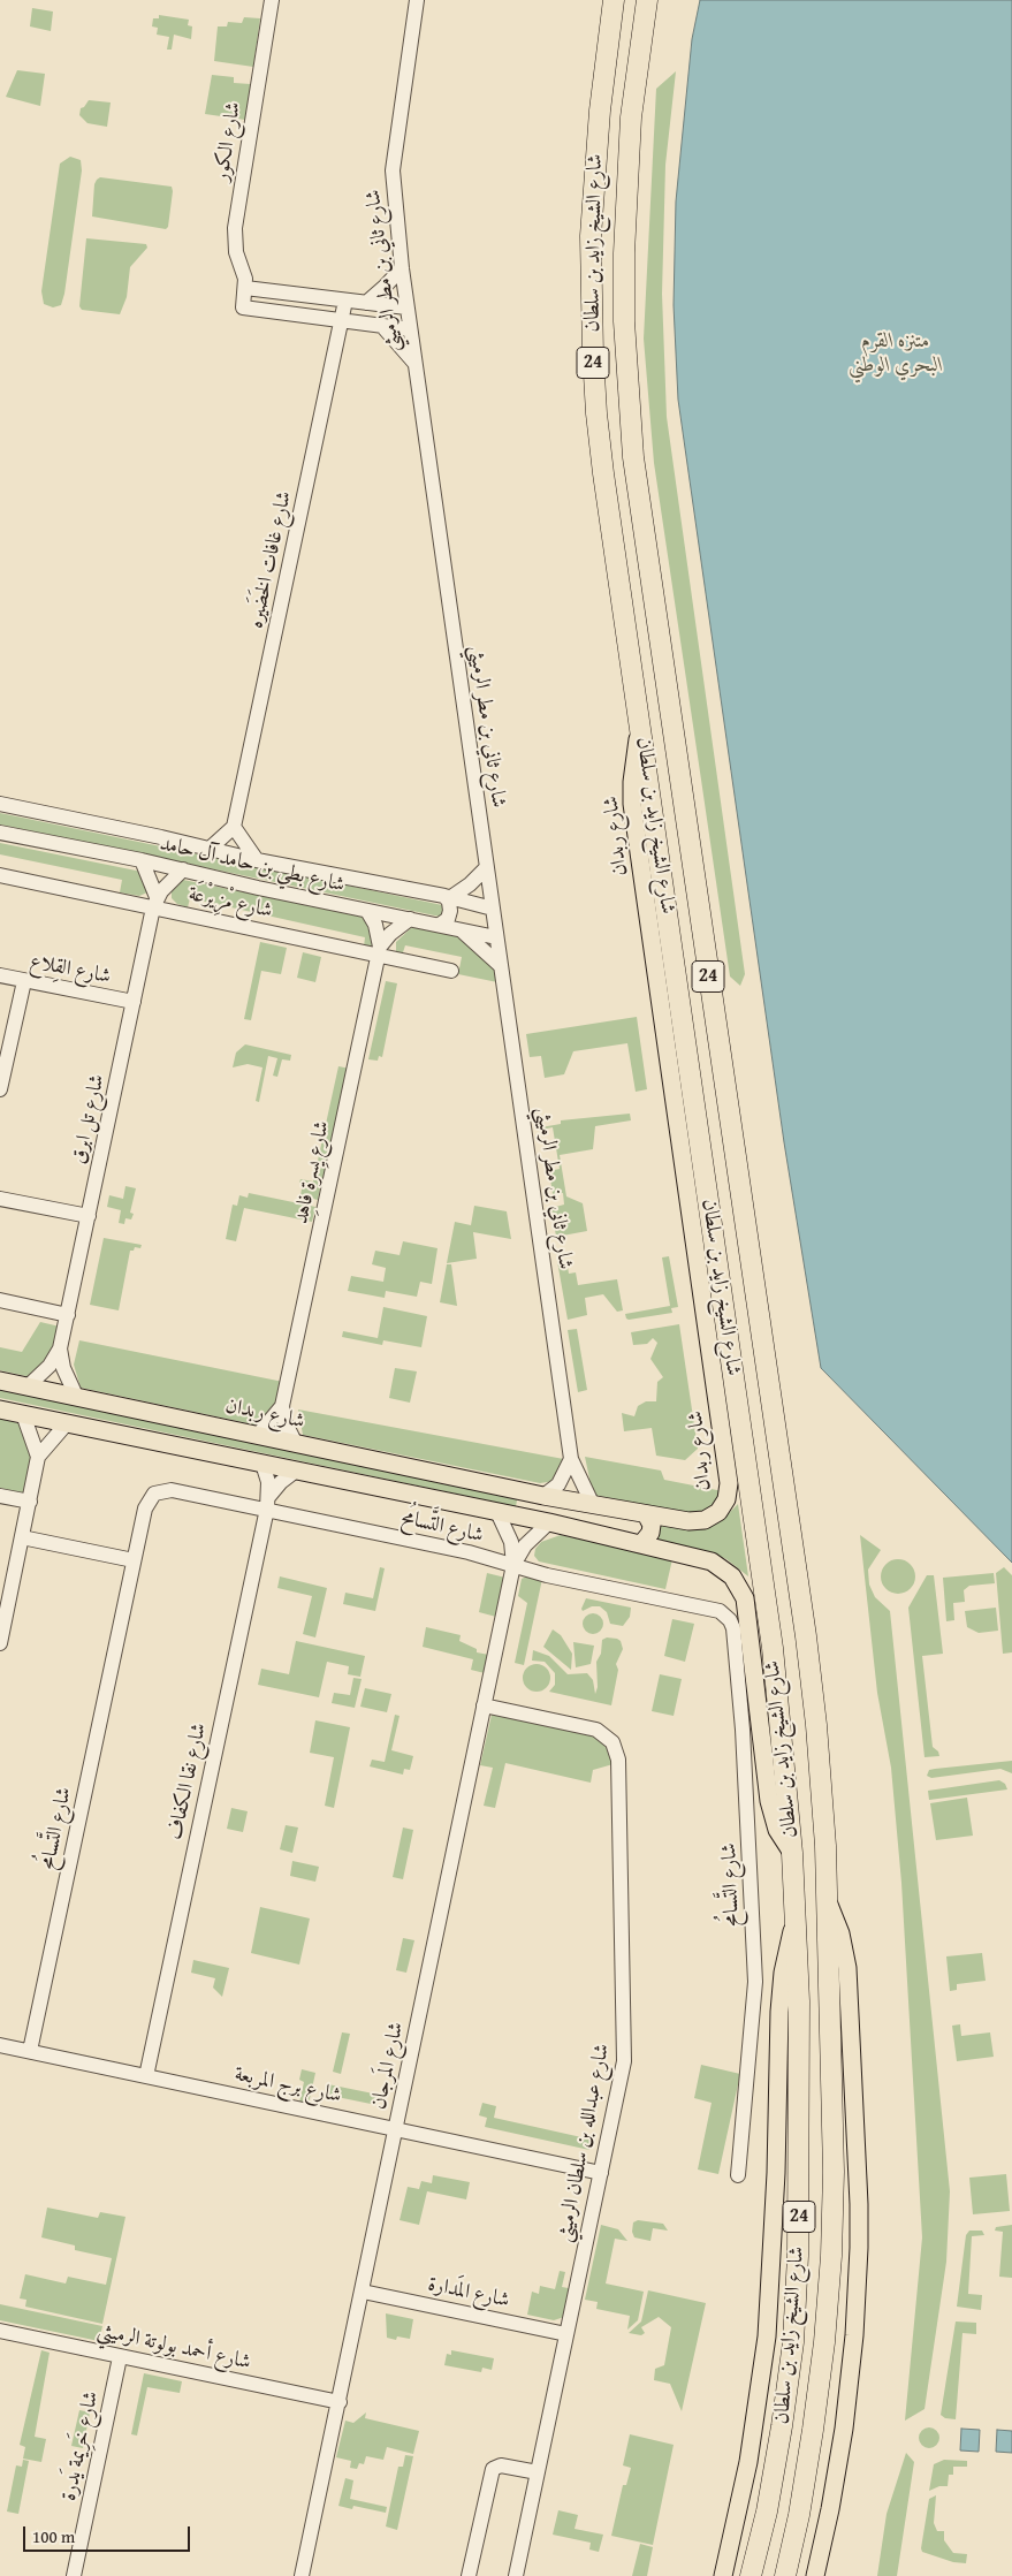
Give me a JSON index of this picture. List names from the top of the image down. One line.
{"streets":{"highway":["شارع الشيخ زايد بن سلطان","24"],"main road":["شارع ربدان"],"street":["شارع الكور","شارع ثاني بن مطر الرميثي","شارع غافات الخَضَيره","شارع بطي بن حامد آل حامد","شارع مْزِيرْعَة","شارع القِلاع","شارع تل ابرق","شارع يِسرة فاهِد","شارع التَّسامُح","شارع نقا الكفاف","شارع المَرجان","شارع برج المربعة","شارع عبدالله بن سلطان الرميثي","شارع المَدارة","شارع أحمد بولوتة الرميثي","شارع خَرِيمة يَدرة"]},"crossings":[["شارع الكور","شارع ثاني بن مطر الرميثي"],["شارع الكور","شارع غافات الخَضَيره"],["شارع الشيخ زايد بن سلطان","شارع ربدان"],["شارع ثاني بن مطر الرميثي","شارع ربدان"],["شارع ثاني بن مطر الرميثي","شارع بطي بن حامد آل حامد"],["شارع ربدان","شارع تل ابرق"],["شارع ربدان","شارع يِسرة فاهِد"],["شارع بطي بن حامد آل حامد","شارع يِسرة فاهِد"],["شارع مْزِيرْعَة","شارع تل ابرق"],["شارع مْزِيرْعَة","شارع يِسرة فاهِد"],["شارع القِلاع","شارع تل ابرق"],["شارع التَّسامُح","شارع نقا الكفاف"],["شارع التَّسامُح","شارع المَرجان"],["شارع التَّسامُح","شارع برج المربعة"],["شارع نقا الكفاف","شارع برج المربعة"],["شارع المَرجان","شارع برج المربعة"],["شارع المَرجان","شارع عبدالله بن سلطان الرميثي"],["شارع المَرجان","شارع المَدارة"],["شارع المَرجان","شارع أحمد بولوتة الرميثي"],["شارع برج المربعة","شارع عبدالله بن سلطان الرميثي"],["شارع عبدالله بن سلطان الرميثي","شارع المَدارة"],["شارع أحمد بولوتة الرميثي","شارع خَرِيمة يَدرة"]],"parks":["متنزه القرم البحري الوطني"],"scale_bar":"100 m"}
